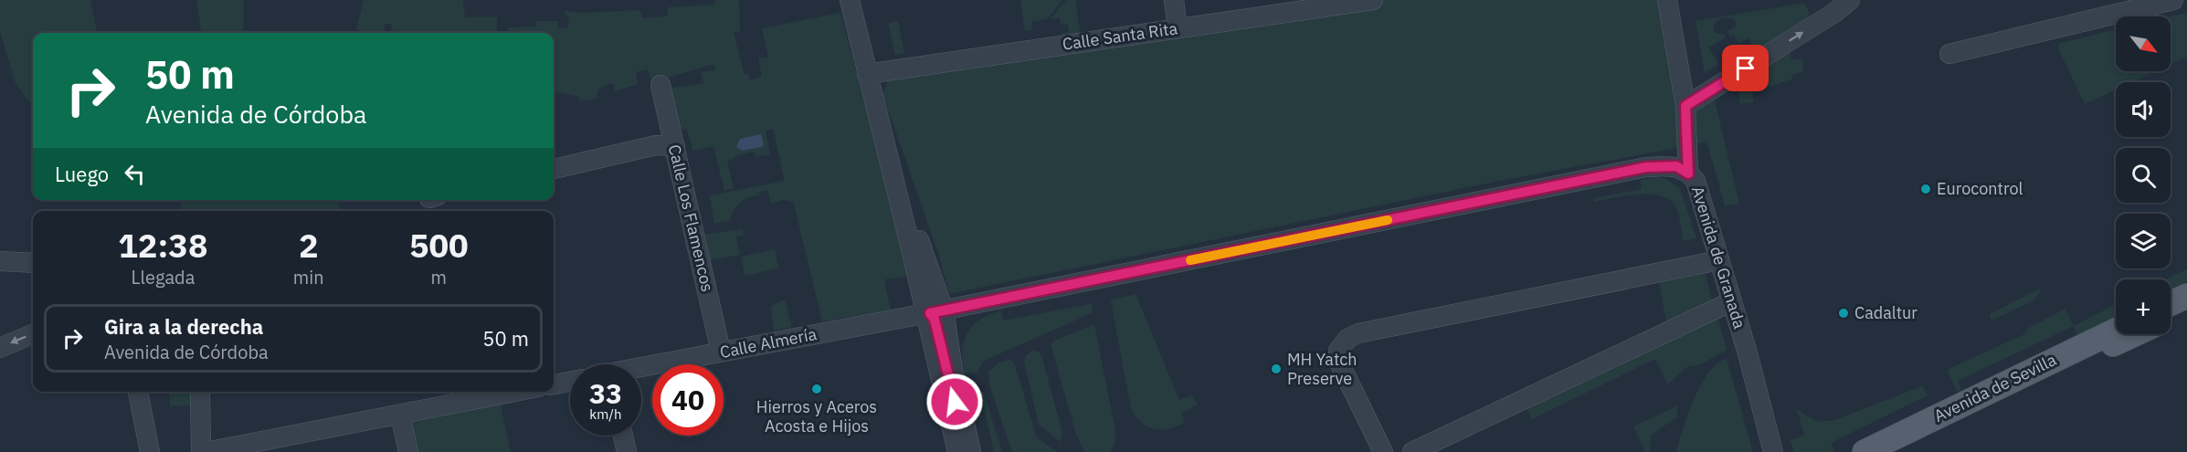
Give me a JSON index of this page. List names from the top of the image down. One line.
{"streets":{"main road":["Avenida de Sevilla"],"street":["Calle Santa Rita","Calle Los Flamencos","Avenida de Granada","Calle Almería"]},"crossings":[["Calle Los Flamencos","Calle Almería"],["Avenida de Granada","Calle Almería"]],"places":["Eurocontrol","Cadaltur","MH Yatch Preserve","Hierros y Aceros Acosta e Hijos"],"north":"bottom right","page":{"map_buttons":"+","turn":["50 m","Avenida de Córdoba"],"then":"Luego","eta":["12:38","Llegada","2","min","500","m"],"list":[{"name":"Gira a la derecha","note":"Avenida de Córdoba","value":"50 m"}],"speed":"33 km/h","limit":"40"}}
